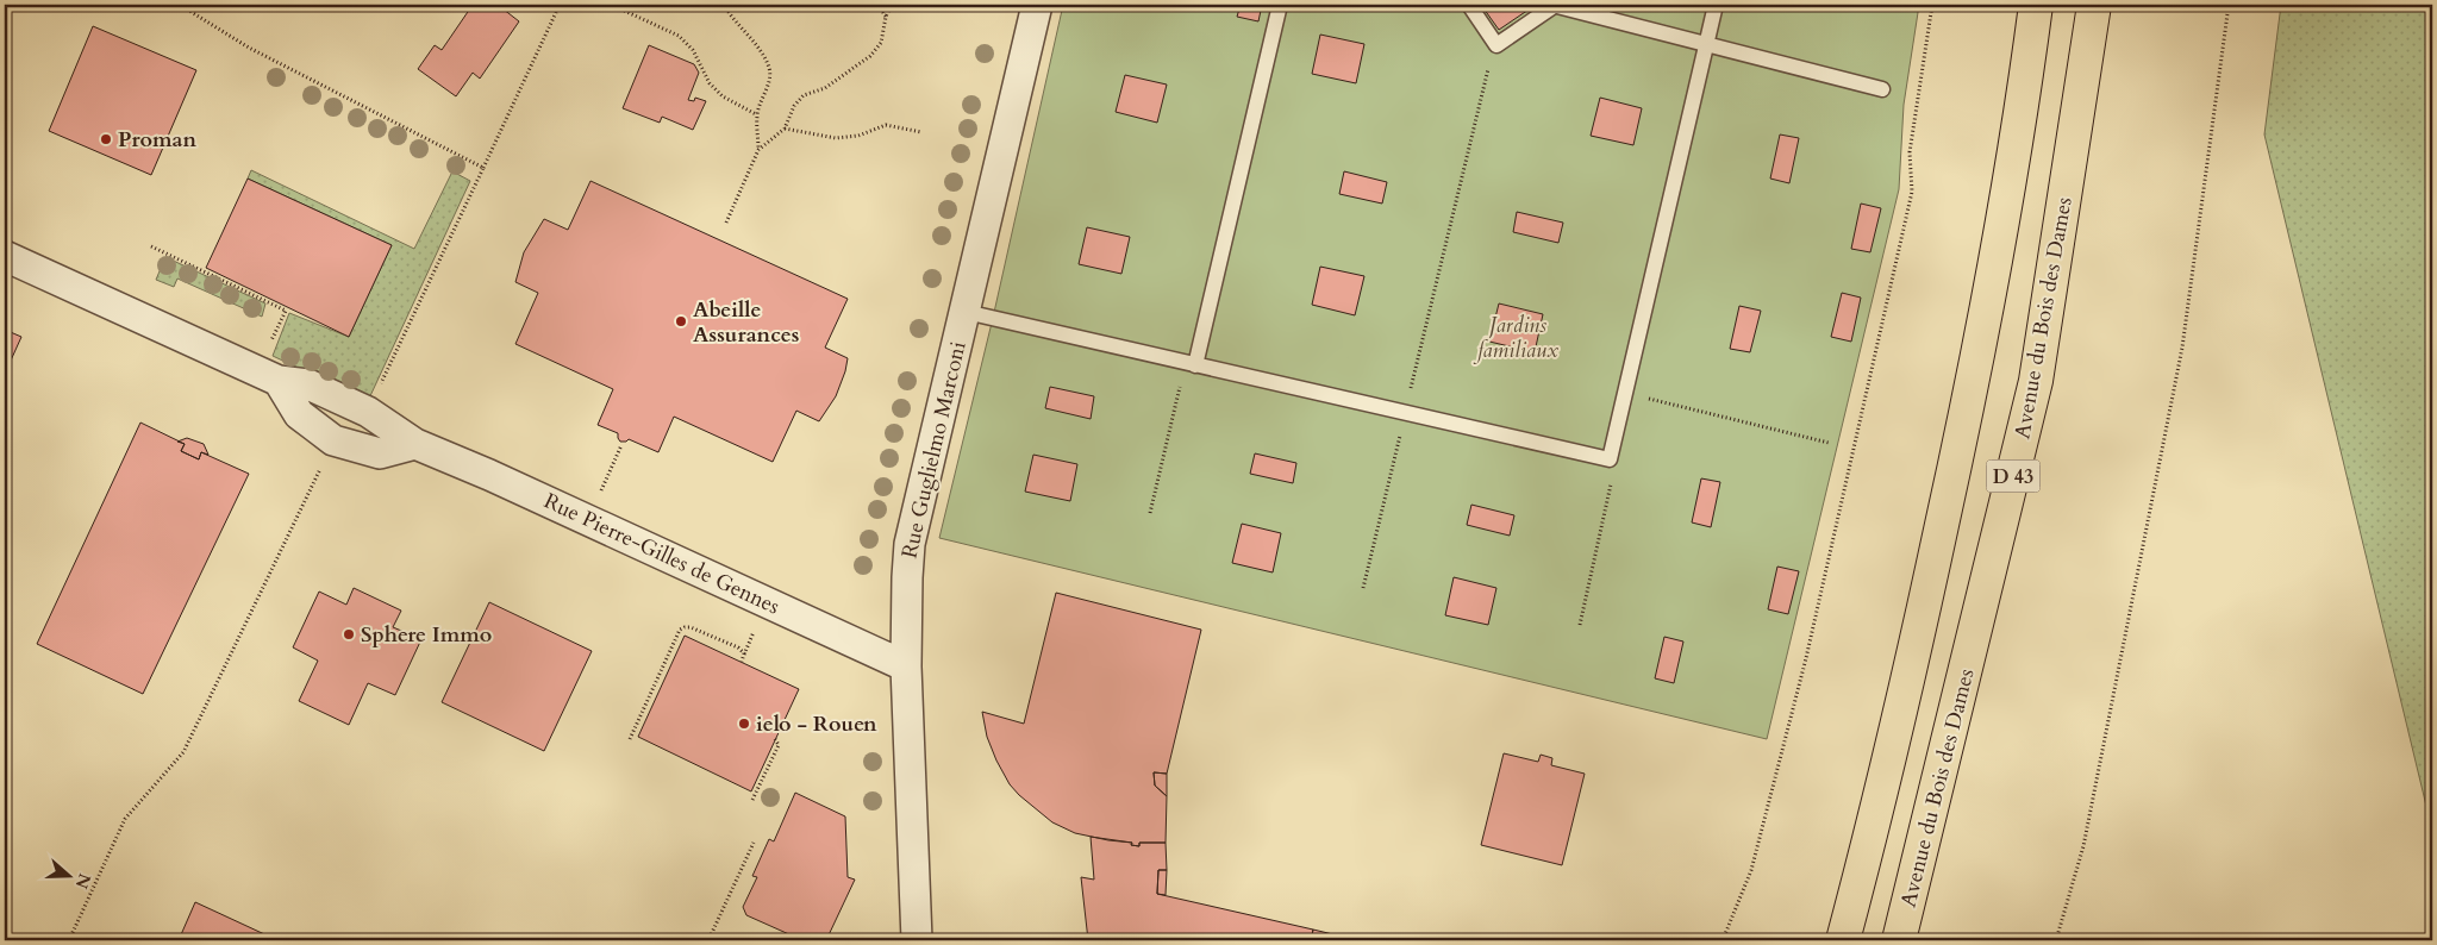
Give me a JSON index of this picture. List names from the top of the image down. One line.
{"streets":{"highway":["Avenue du Bois des Dames","D 43"],"street":["Rue Guglielmo Marconi","Rue Pierre-Gilles de Gennes"]},"crossings":[["Rue Guglielmo Marconi","Rue Pierre-Gilles de Gennes"]],"parks":["Jardins familiaux"],"places":["Proman","Abeille Assurances","Sphere Immo","ielo - Rouen"],"north":"right"}
